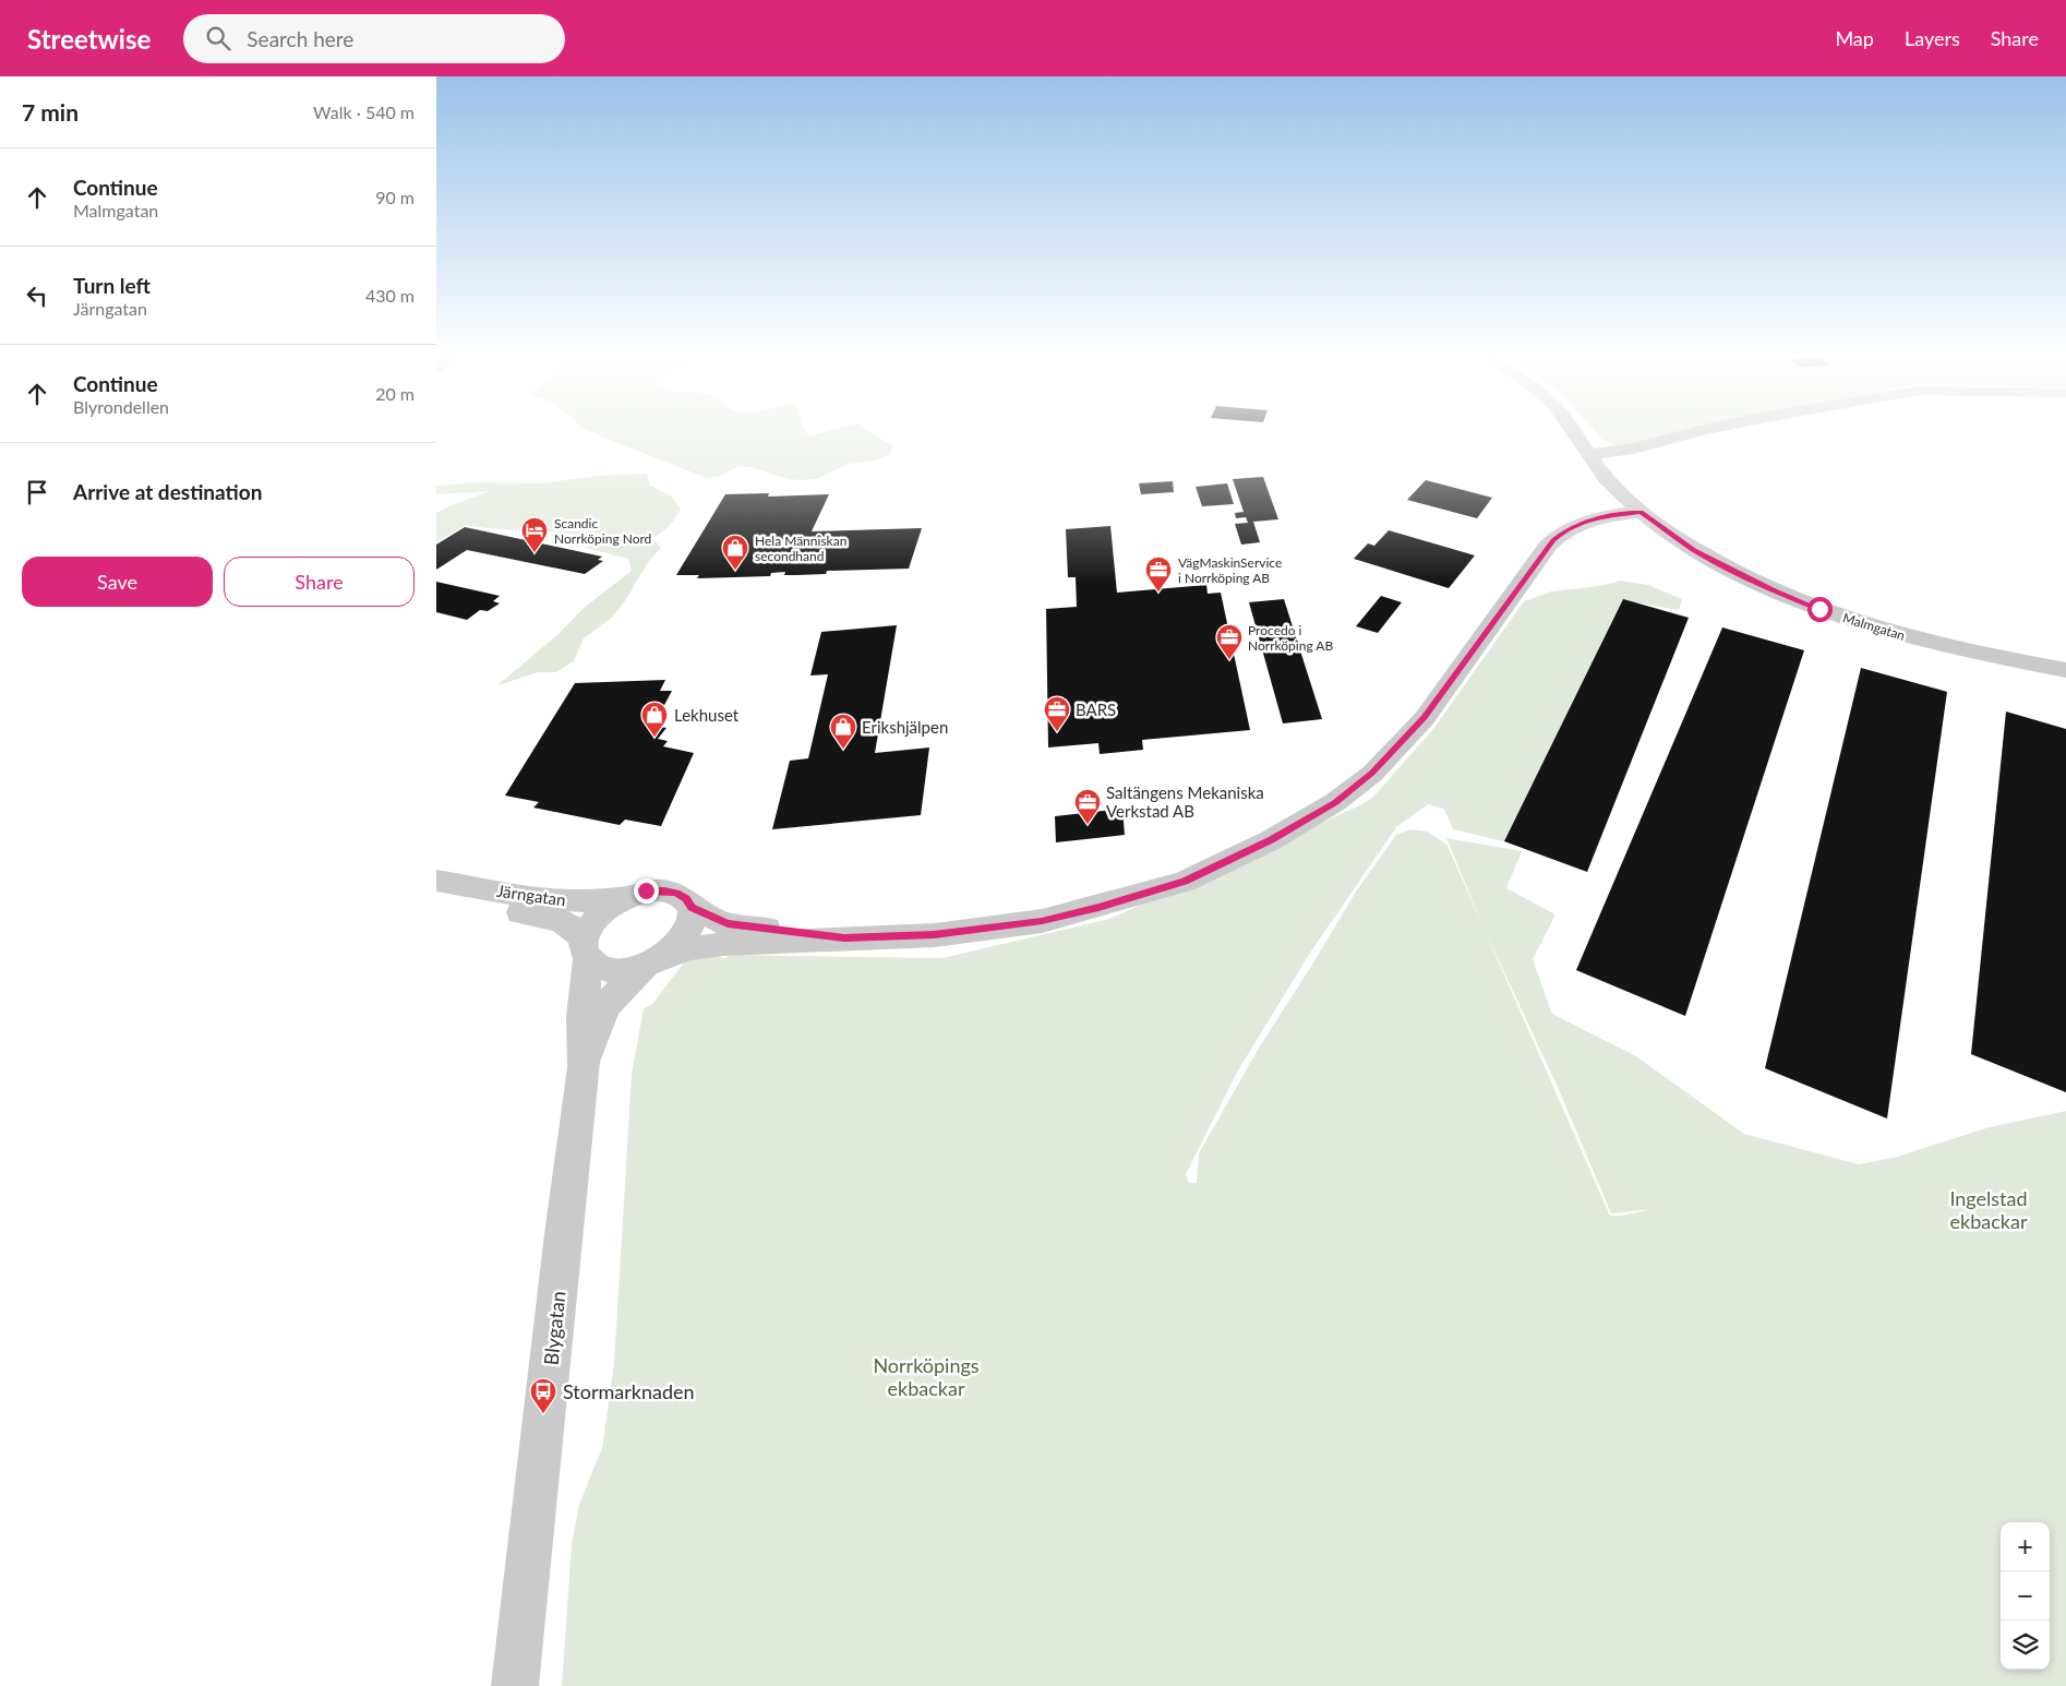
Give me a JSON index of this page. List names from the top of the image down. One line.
{"streets":{"street":["Malmgatan","Järngatan","Blygatan"]},"crossings":[["Järngatan","Blygatan"]],"parks":["Ingelstad ekbackar","Norrköpings ekbackar"],"places":{"hotel":["Scandic Norrköping Nord"],"shop":["Hela Människan secondhand","Lekhuset","Erikshjälpen"],"office":["VägMaskinService i Norrköping AB","Procedo i Norrköping AB","BARS","Saltängens Mekaniska Verkstad AB"],"bus stop":["Stormarknaden"]},"page":{"header":"Streetwise","search":"Search here","nav":["Map","Layers","Share"],"heading":["7 min","Walk · 540 m"],"list":[["Continue","Malmgatan","90 m"],["Turn left","Järngatan","430 m"],["Continue","Blyrondellen","20 m"],"Arrive at destination"],"buttons":["Save","Share"],"map_buttons":["+","−"]}}
